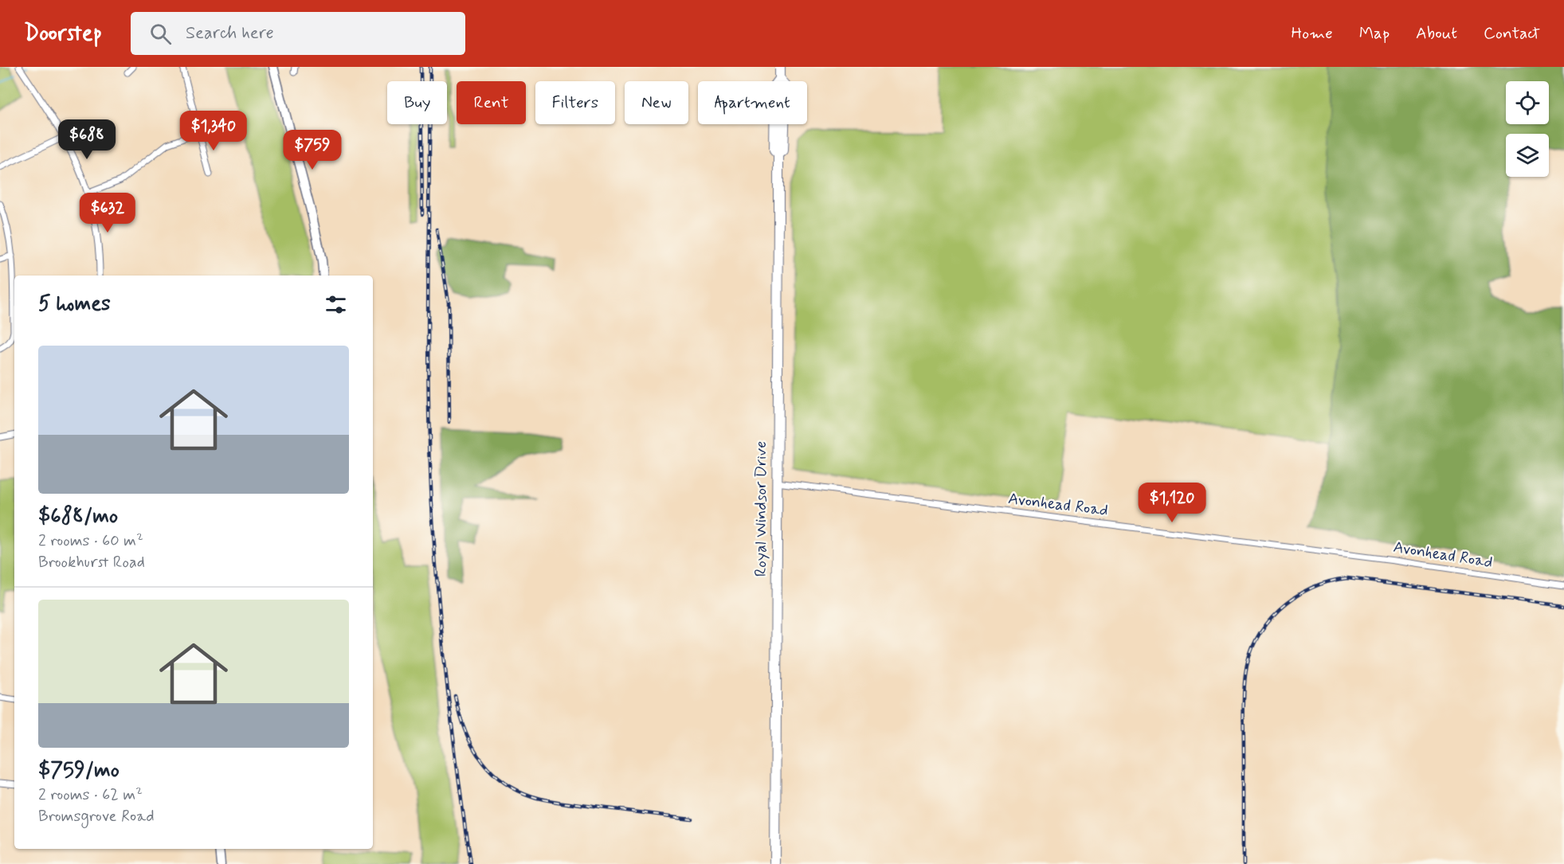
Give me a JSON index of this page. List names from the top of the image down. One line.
{"streets":{"main road":["Royal Windsor Drive"],"street":["Avonhead Road"]},"crossings":[["Avonhead Road","Royal Windsor Drive"]],"page":{"header":"Doorstep","search":"Search here","nav":["Home","Map","About","Contact"],"chip":["Buy","Rent","Filters","New","Apartment"],"price":["$1,340","$688","$759","$632","$1,120"],"heading":"5 homes","list":[{"name":"$688/mo","note":"2 rooms · 60 m² · Brookhurst Road"},{"name":"$759/mo","note":"2 rooms · 62 m² · Bromsgrove Road"}]}}
